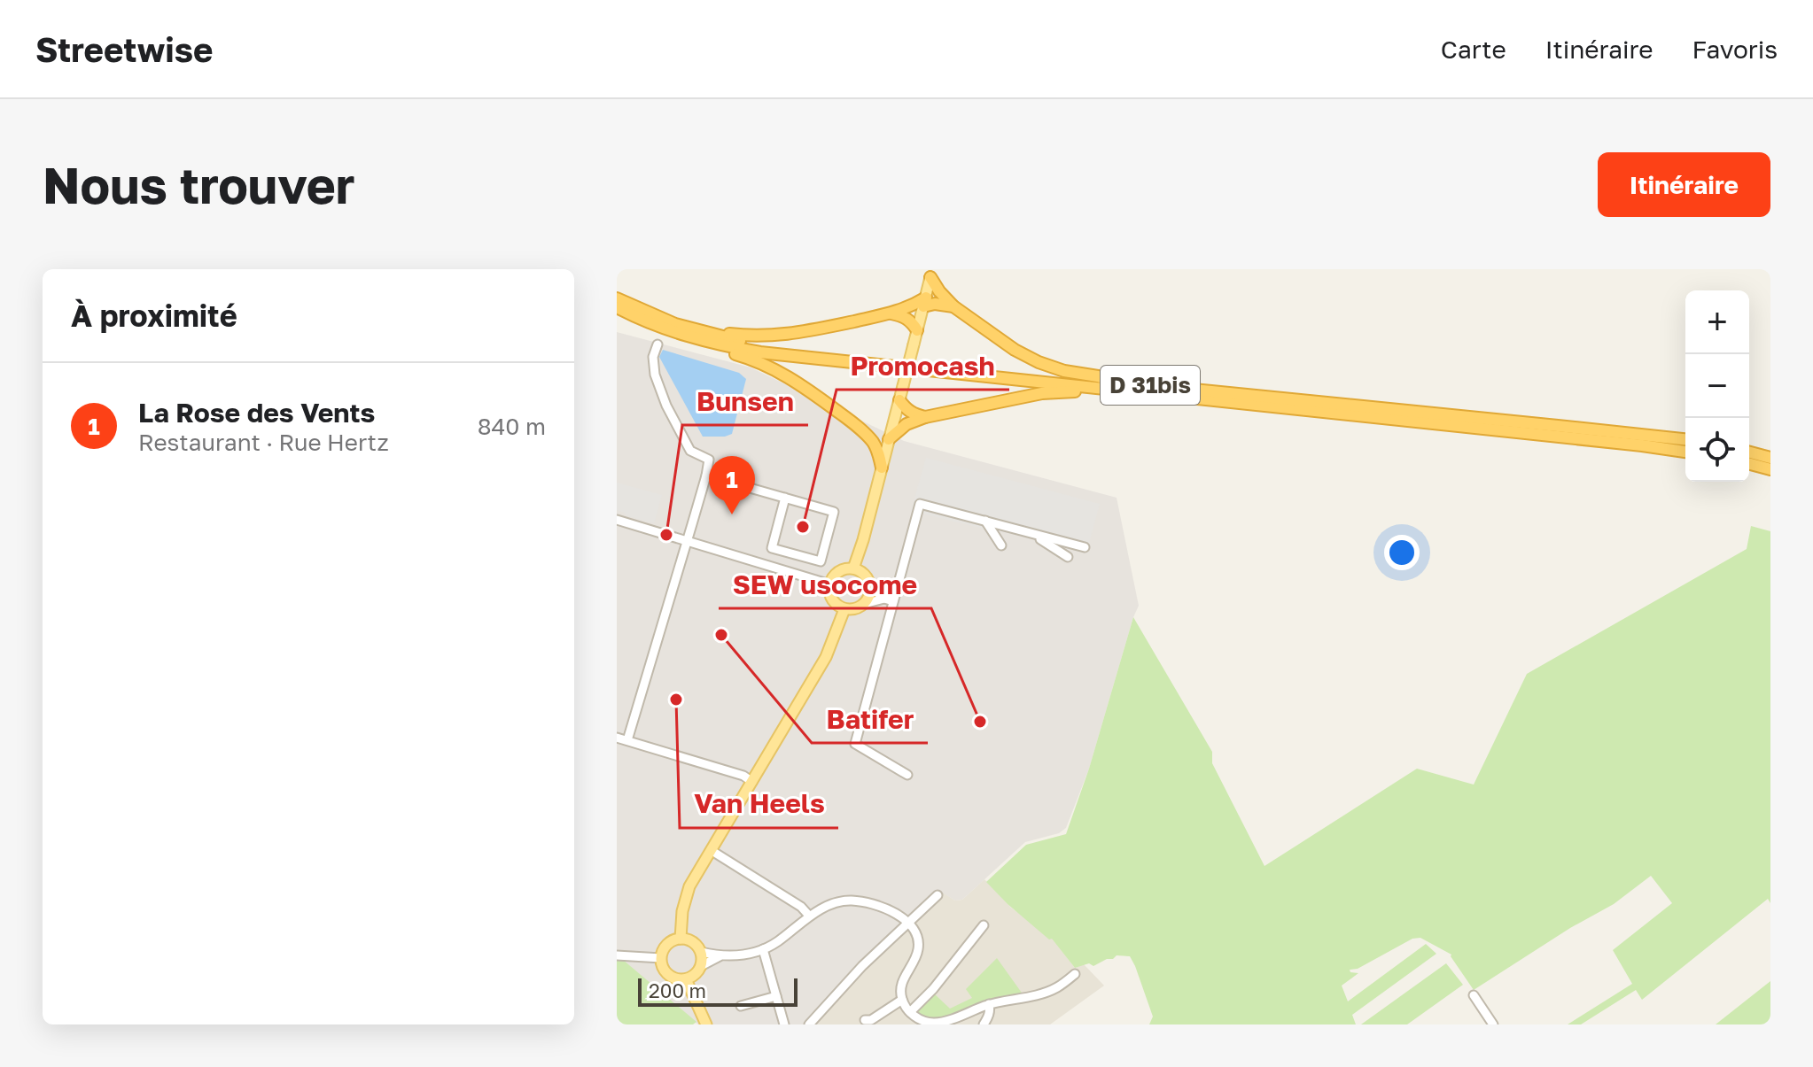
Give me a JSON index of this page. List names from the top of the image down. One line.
{"streets":{"highway":["D 31bis"]},"places":["Promocash","Bunsen","Batifer","Van Heels","SEW usocome"],"scale_bar":"200 m","page":{"header":"Streetwise","nav":["Carte","Itinéraire","Favoris"],"buttons":"Itinéraire","title":"Nous trouver","heading":"À proximité","map_buttons":["+","−"],"list":[{"mark":"1","name":"La Rose des Vents","note":"Restaurant · Rue Hertz","value":"840 m"}],"pins":"1","scale":"200 m"}}
